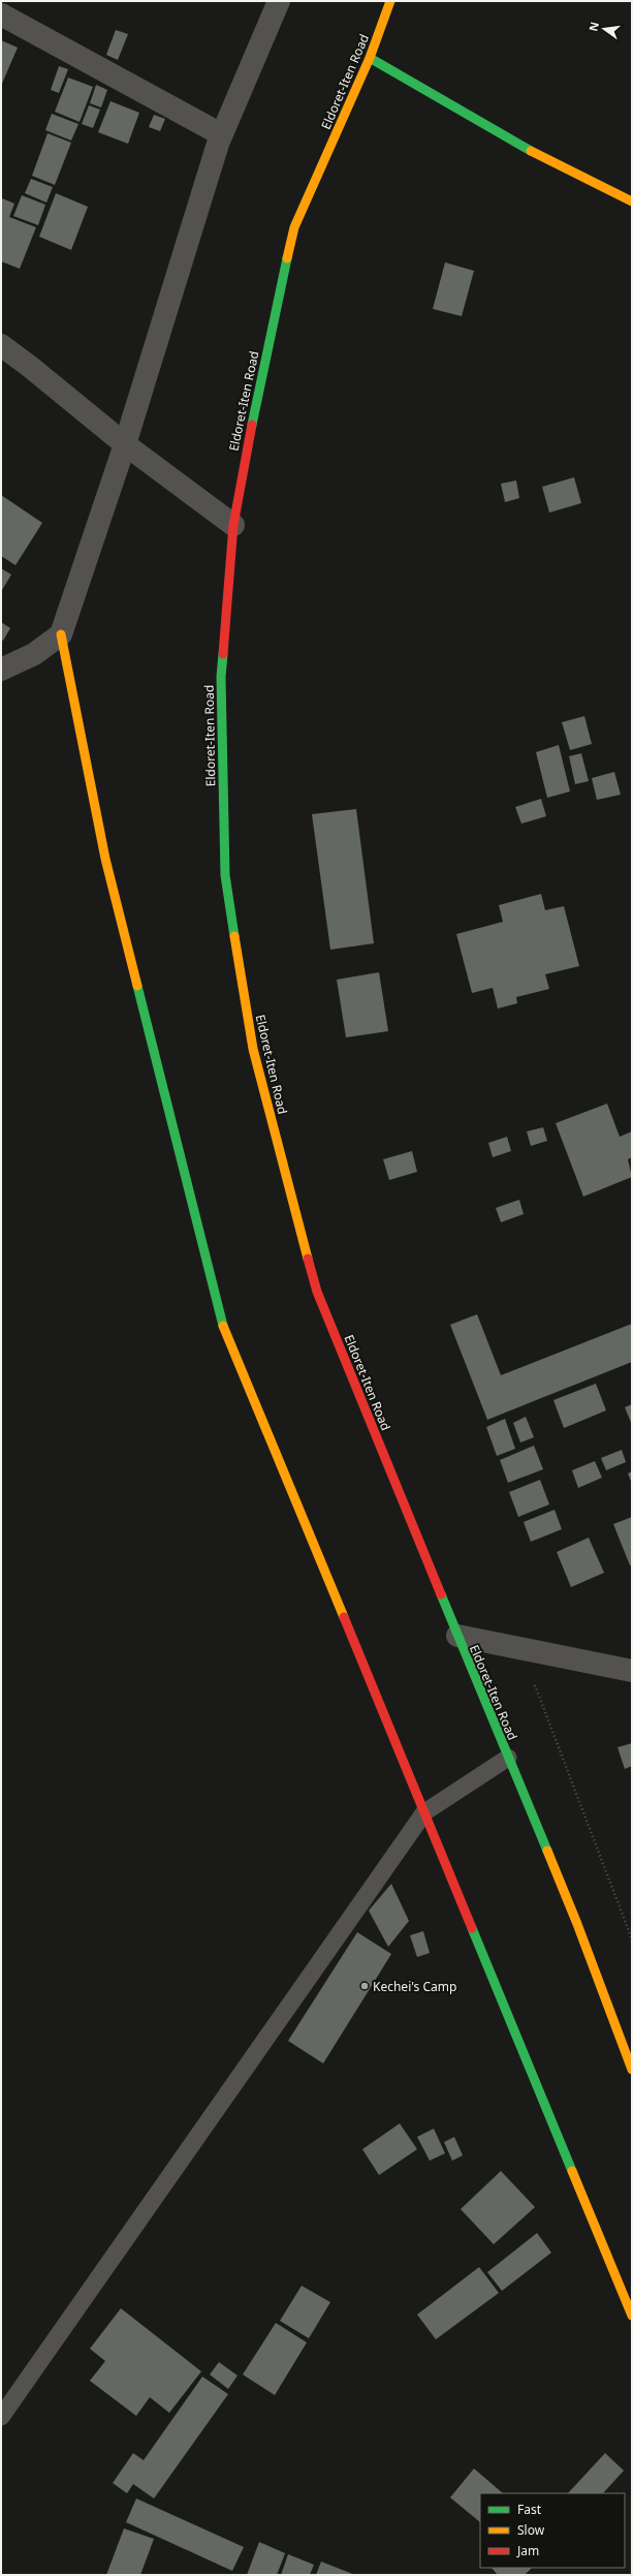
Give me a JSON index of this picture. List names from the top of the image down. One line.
{"streets":{"main road":["Eldoret-Iten Road"]},"places":["Kechei's Camp"],"legend":["Fast","Slow","Jam"],"north":"left"}
